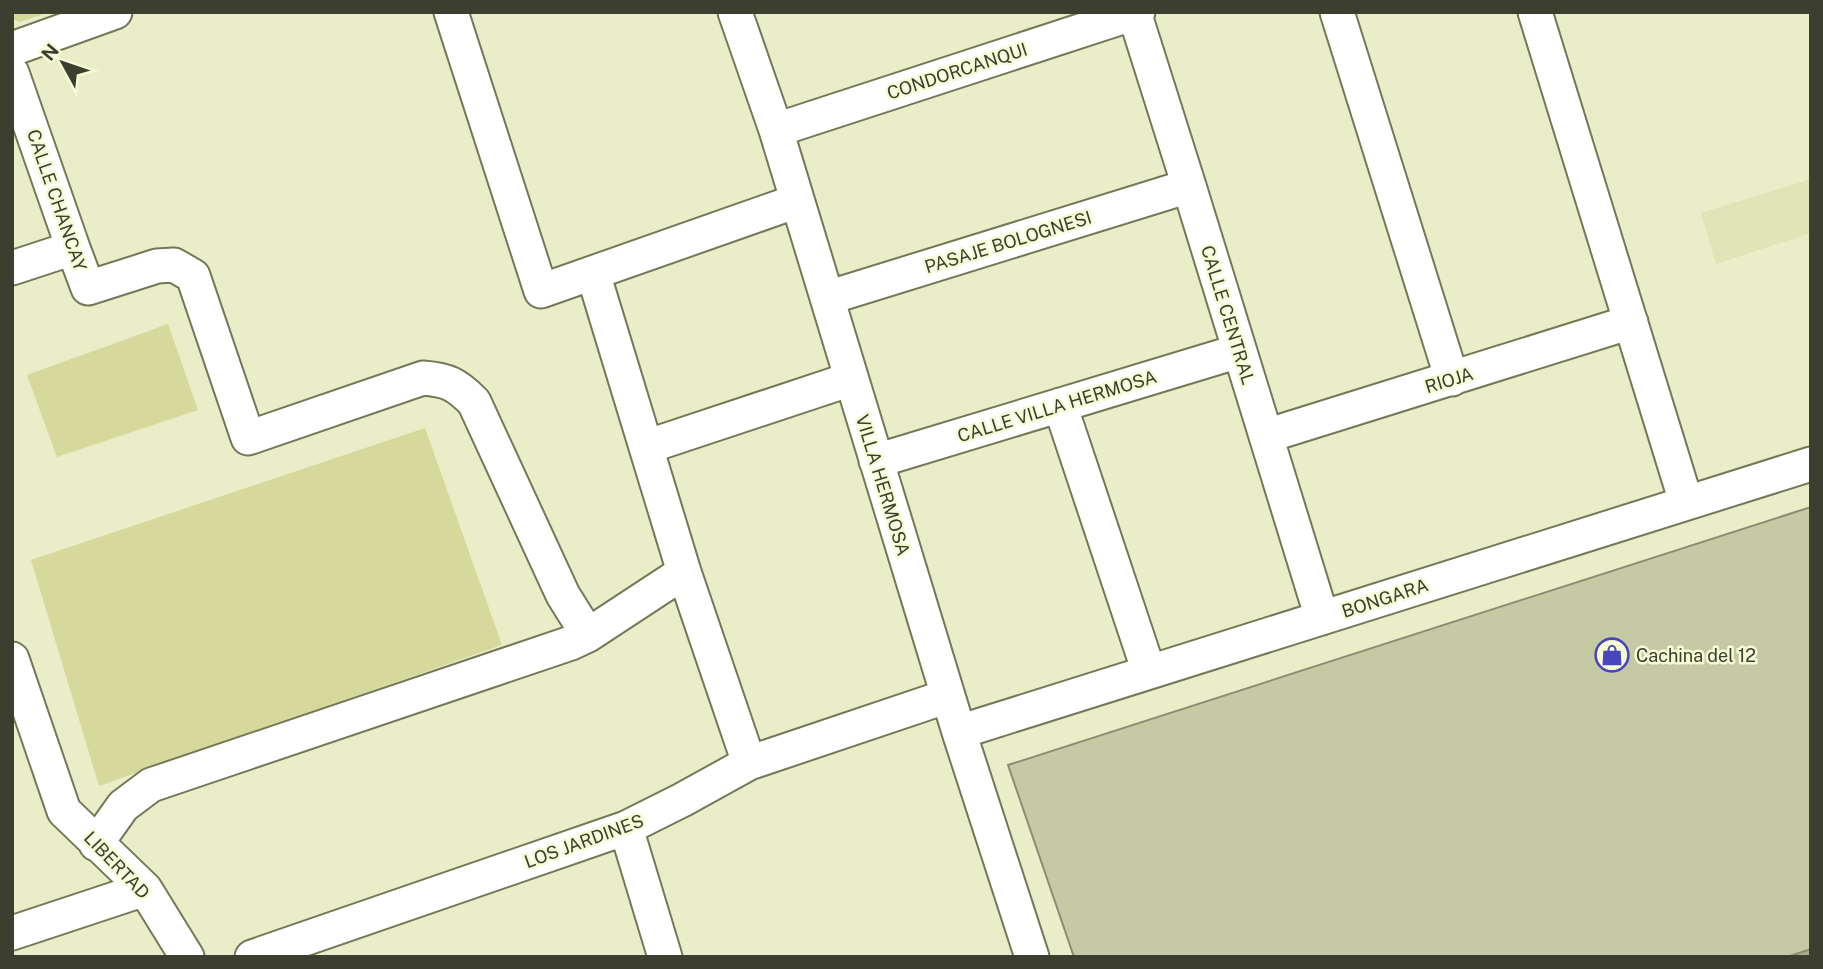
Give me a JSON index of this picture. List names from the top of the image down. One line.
{"streets":{"street":["CONDORCANQUI","CALLE CHANCAY","PASAJE BOLOGNESI","CALLE CENTRAL","RIOJA","CALLE VILLA HERMOSA","VILLA HERMOSA","BONGARA","LOS JARDINES","LIBERTAD"]},"crossings":[["CONDORCANQUI","CALLE CENTRAL"],["CONDORCANQUI","VILLA HERMOSA"],["PASAJE BOLOGNESI","CALLE CENTRAL"],["PASAJE BOLOGNESI","VILLA HERMOSA"],["CALLE CENTRAL","RIOJA"],["CALLE CENTRAL","CALLE VILLA HERMOSA"],["CALLE CENTRAL","BONGARA"],["CALLE VILLA HERMOSA","VILLA HERMOSA"],["VILLA HERMOSA","BONGARA"],["VILLA HERMOSA","LOS JARDINES"]],"places":{"shop":["Cachina del 12"]},"north":"top left"}
